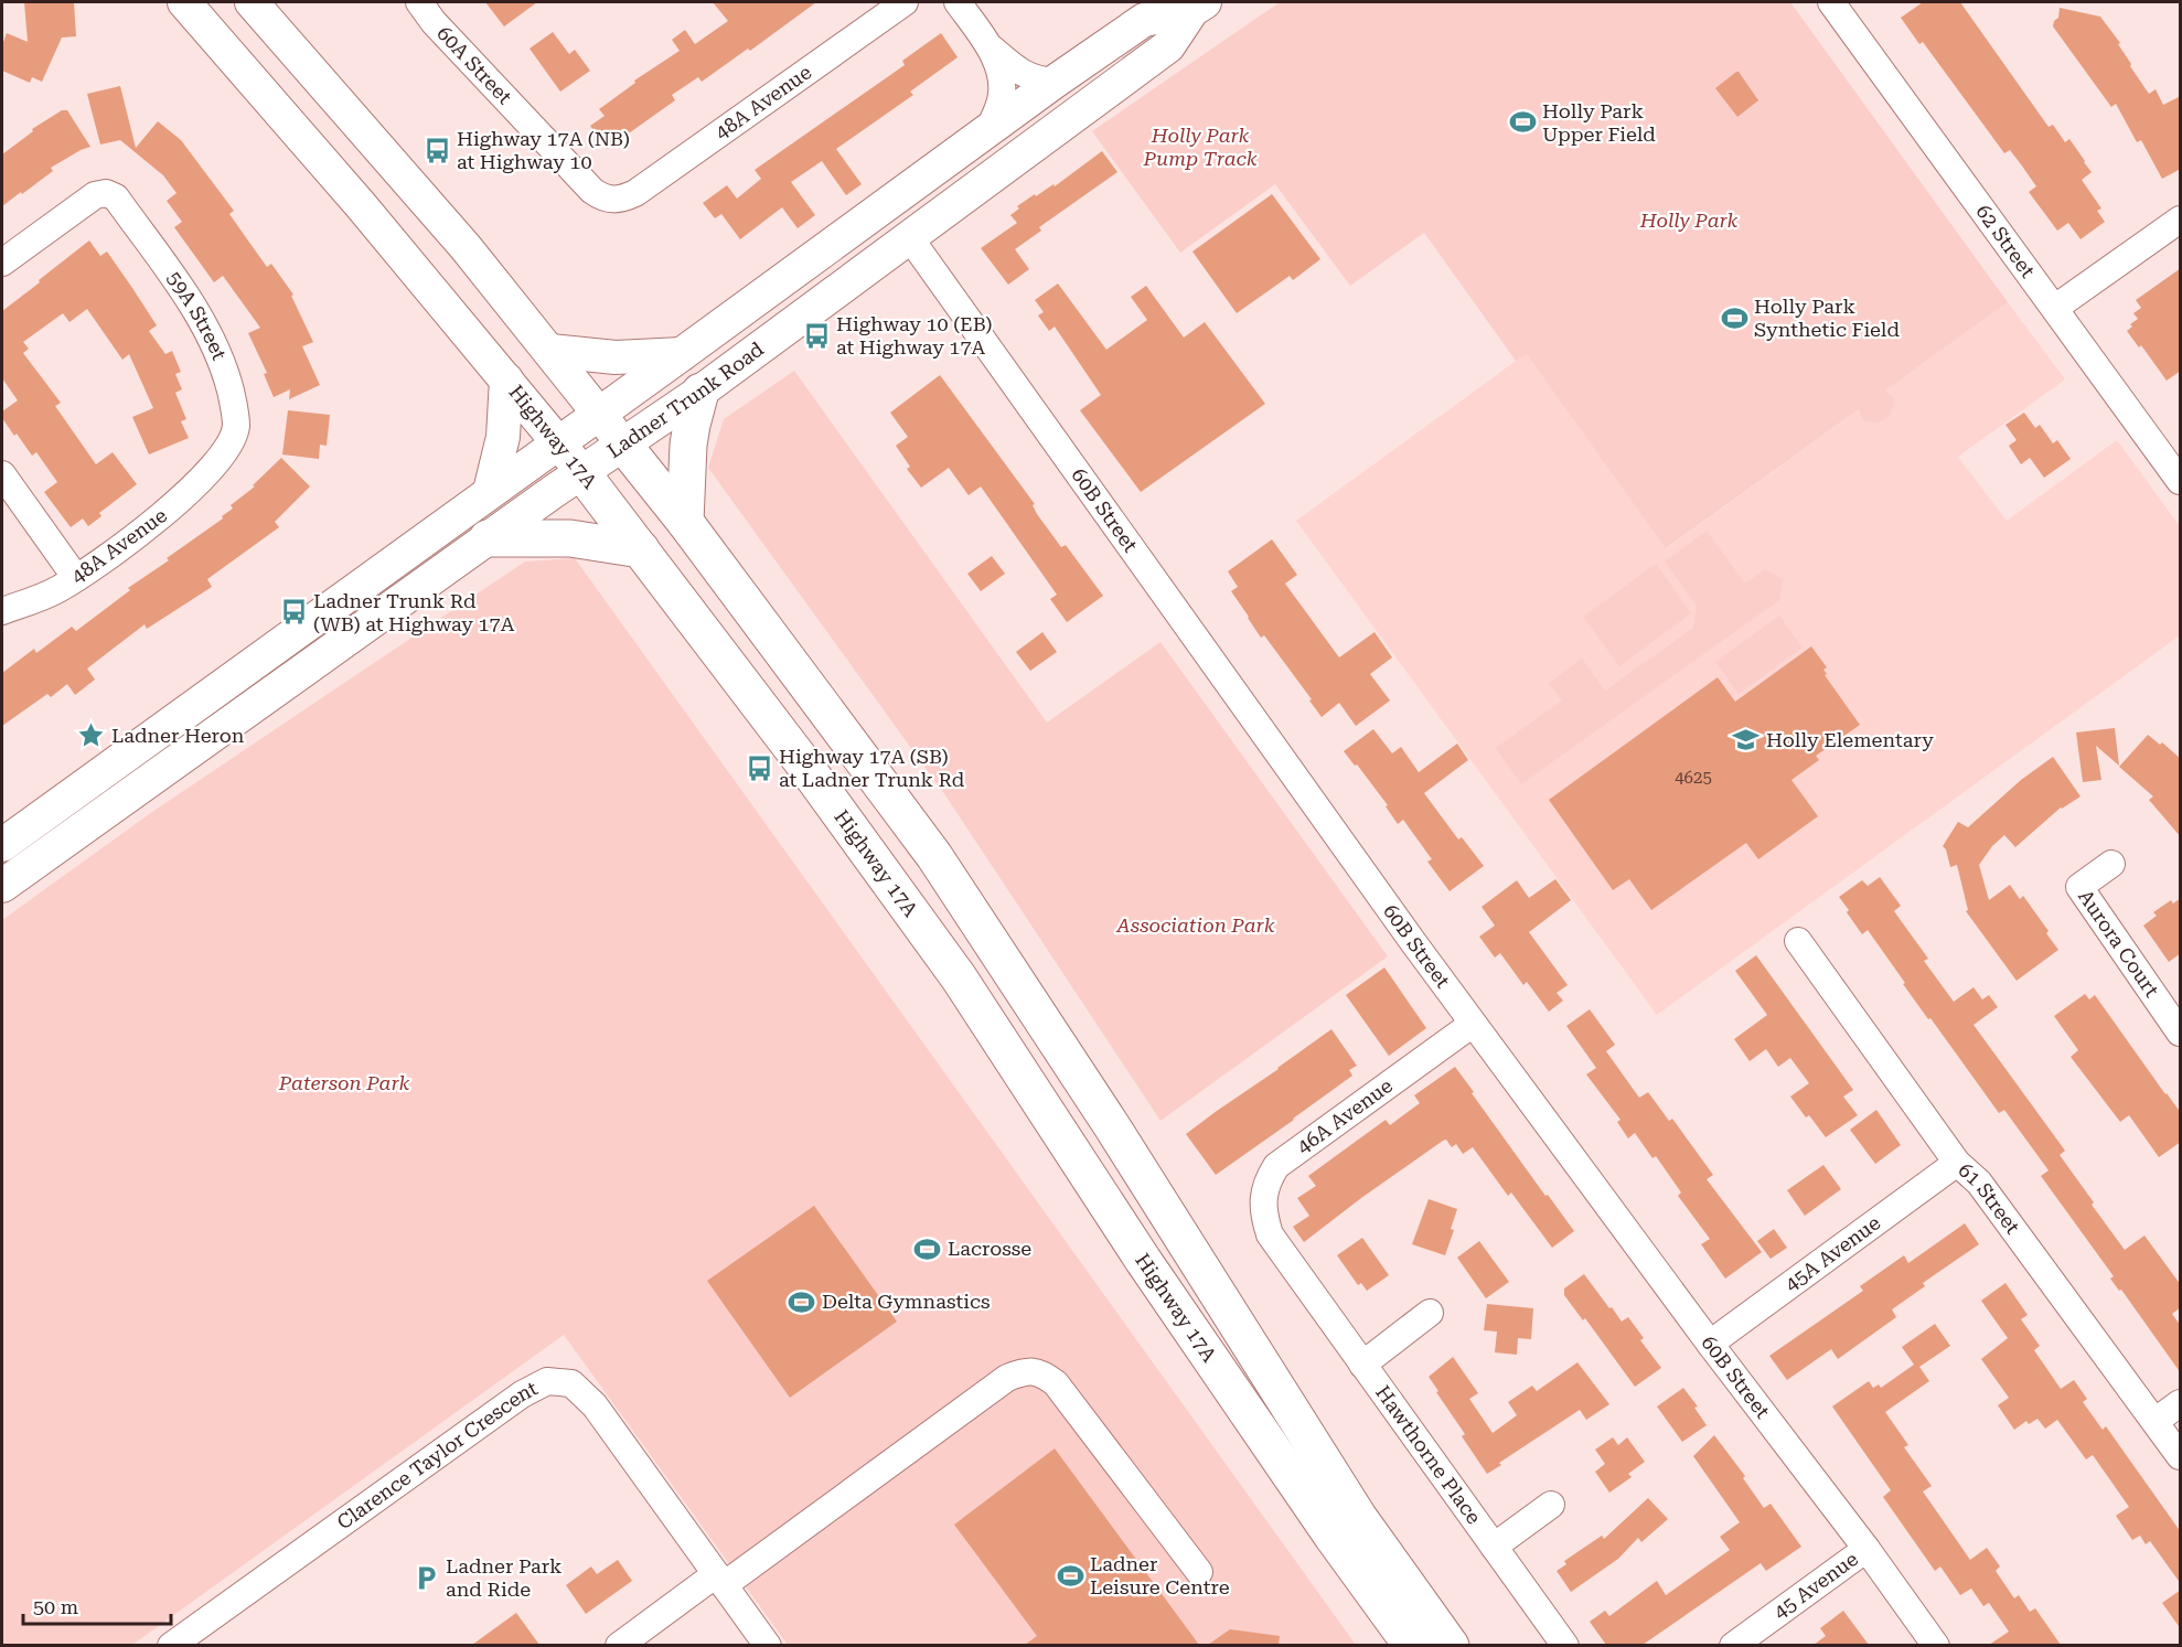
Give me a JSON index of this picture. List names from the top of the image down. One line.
{"streets":{"highway":["Highway 17A"],"main road":["Ladner Trunk Road"],"street":["60A Street","48A Avenue","62 Street","59A Street","60B Street","Aurora Court","46A Avenue","61 Street","45A Avenue","Clarence Taylor Crescent","Hawthorne Place","45 Avenue"]},"crossings":[["60A Street","48A Avenue"],["48A Avenue","59A Street"],["Ladner Trunk Road","Highway 17A"],["Ladner Trunk Road","60B Street"],["60B Street","46A Avenue"],["60B Street","45A Avenue"],["60B Street","45 Avenue"],["46A Avenue","Hawthorne Place"],["61 Street","45A Avenue"]],"parks":["Holly Park Pump Track","Holly Park","Association Park","Paterson Park"],"places":{"sports":["Holly Park Upper Field","Holly Park Synthetic Field","Lacrosse","Delta Gymnastics","Ladner Leisure Centre"],"bus stop":["Highway 17A (NB) at Highway 10","Highway 10 (EB) at Highway 17A","Ladner Trunk Rd (WB) at Highway 17A","Highway 17A (SB) at Ladner Trunk Rd"],"place":["Ladner Heron"],"school or university":["Holly Elementary"],"parking":["Ladner Park and Ride"]},"house_numbers":["4625"],"scale_bar":"50 m"}
